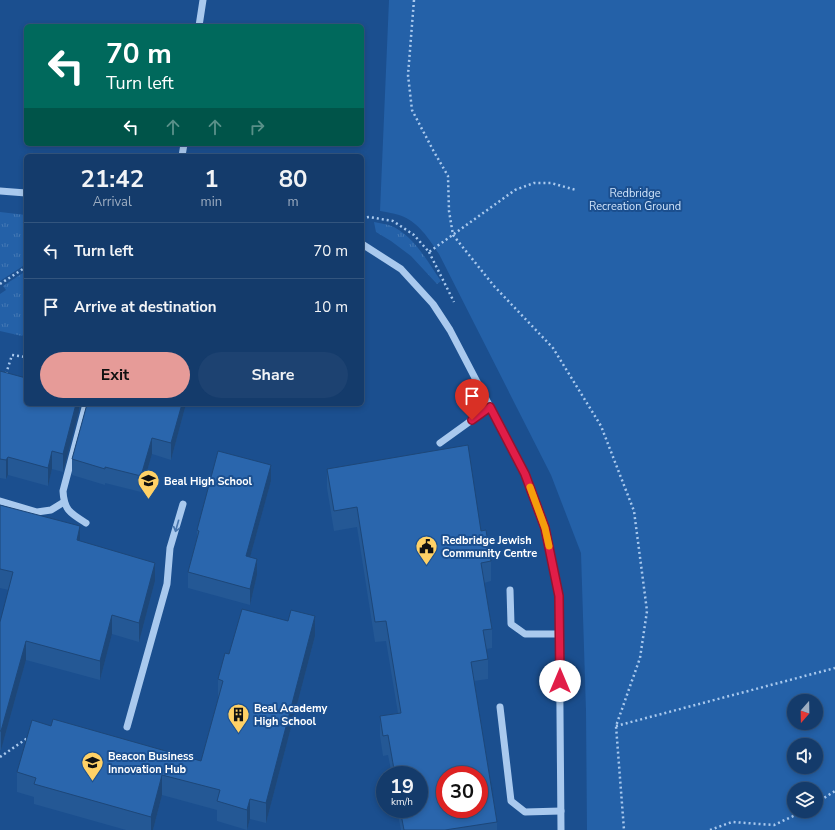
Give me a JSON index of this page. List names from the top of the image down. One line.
{"parks":["Redbridge Recreation Ground"],"places":{"school or university":["Beal High School","Beacon Business Innovation Hub"],"public building":["Redbridge Jewish Community Centre"],"building":["Beal Academy High School"]},"north":"bottom","page":{"turn":["70 m","Turn left"],"eta":["21:42","Arrival","1","min","80","m"],"list":[{"name":"Turn left","value":"70 m"},{"name":"Arrive at destination","value":"10 m"}],"buttons":["Exit","Share"],"speed":"19 km/h","limit":"30"}}
